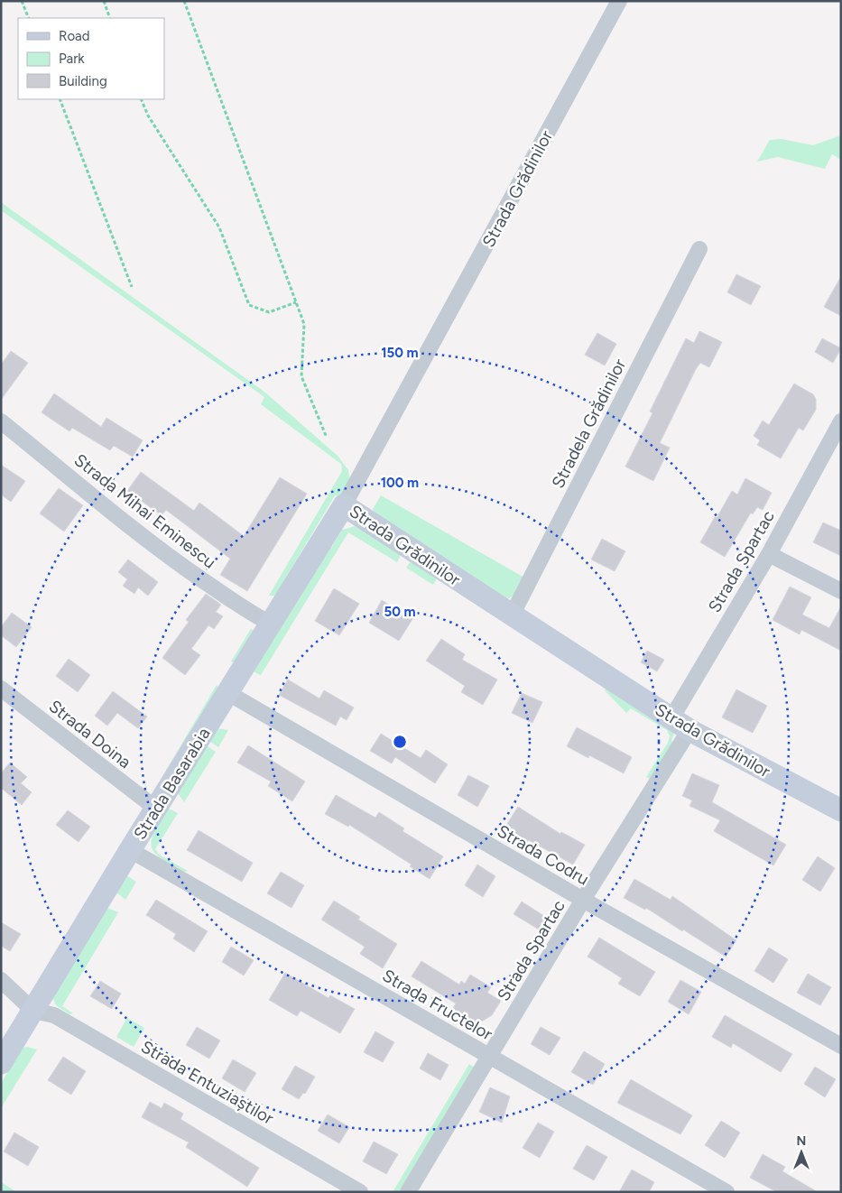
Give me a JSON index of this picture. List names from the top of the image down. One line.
{"streets":{"street":["Strada Grădinilor","Stradela Grădinilor","Strada Mihai Eminescu","Strada Spartac","Strada Doina","Strada Basarabia","Strada Codru","Strada Fructelor","Strada Entuziaștilor"]},"crossings":[["Strada Grădinilor","Stradela Grădinilor"],["Strada Grădinilor","Strada Spartac"],["Strada Grădinilor","Strada Basarabia"],["Strada Mihai Eminescu","Strada Basarabia"],["Strada Spartac","Strada Codru"],["Strada Spartac","Strada Fructelor"],["Strada Doina","Strada Basarabia"],["Strada Basarabia","Strada Codru"],["Strada Basarabia","Strada Fructelor"],["Strada Basarabia","Strada Entuziaștilor"]],"legend":["Road","Park","Building"],"north":"top","rings":["150 m","100 m","50 m"]}
